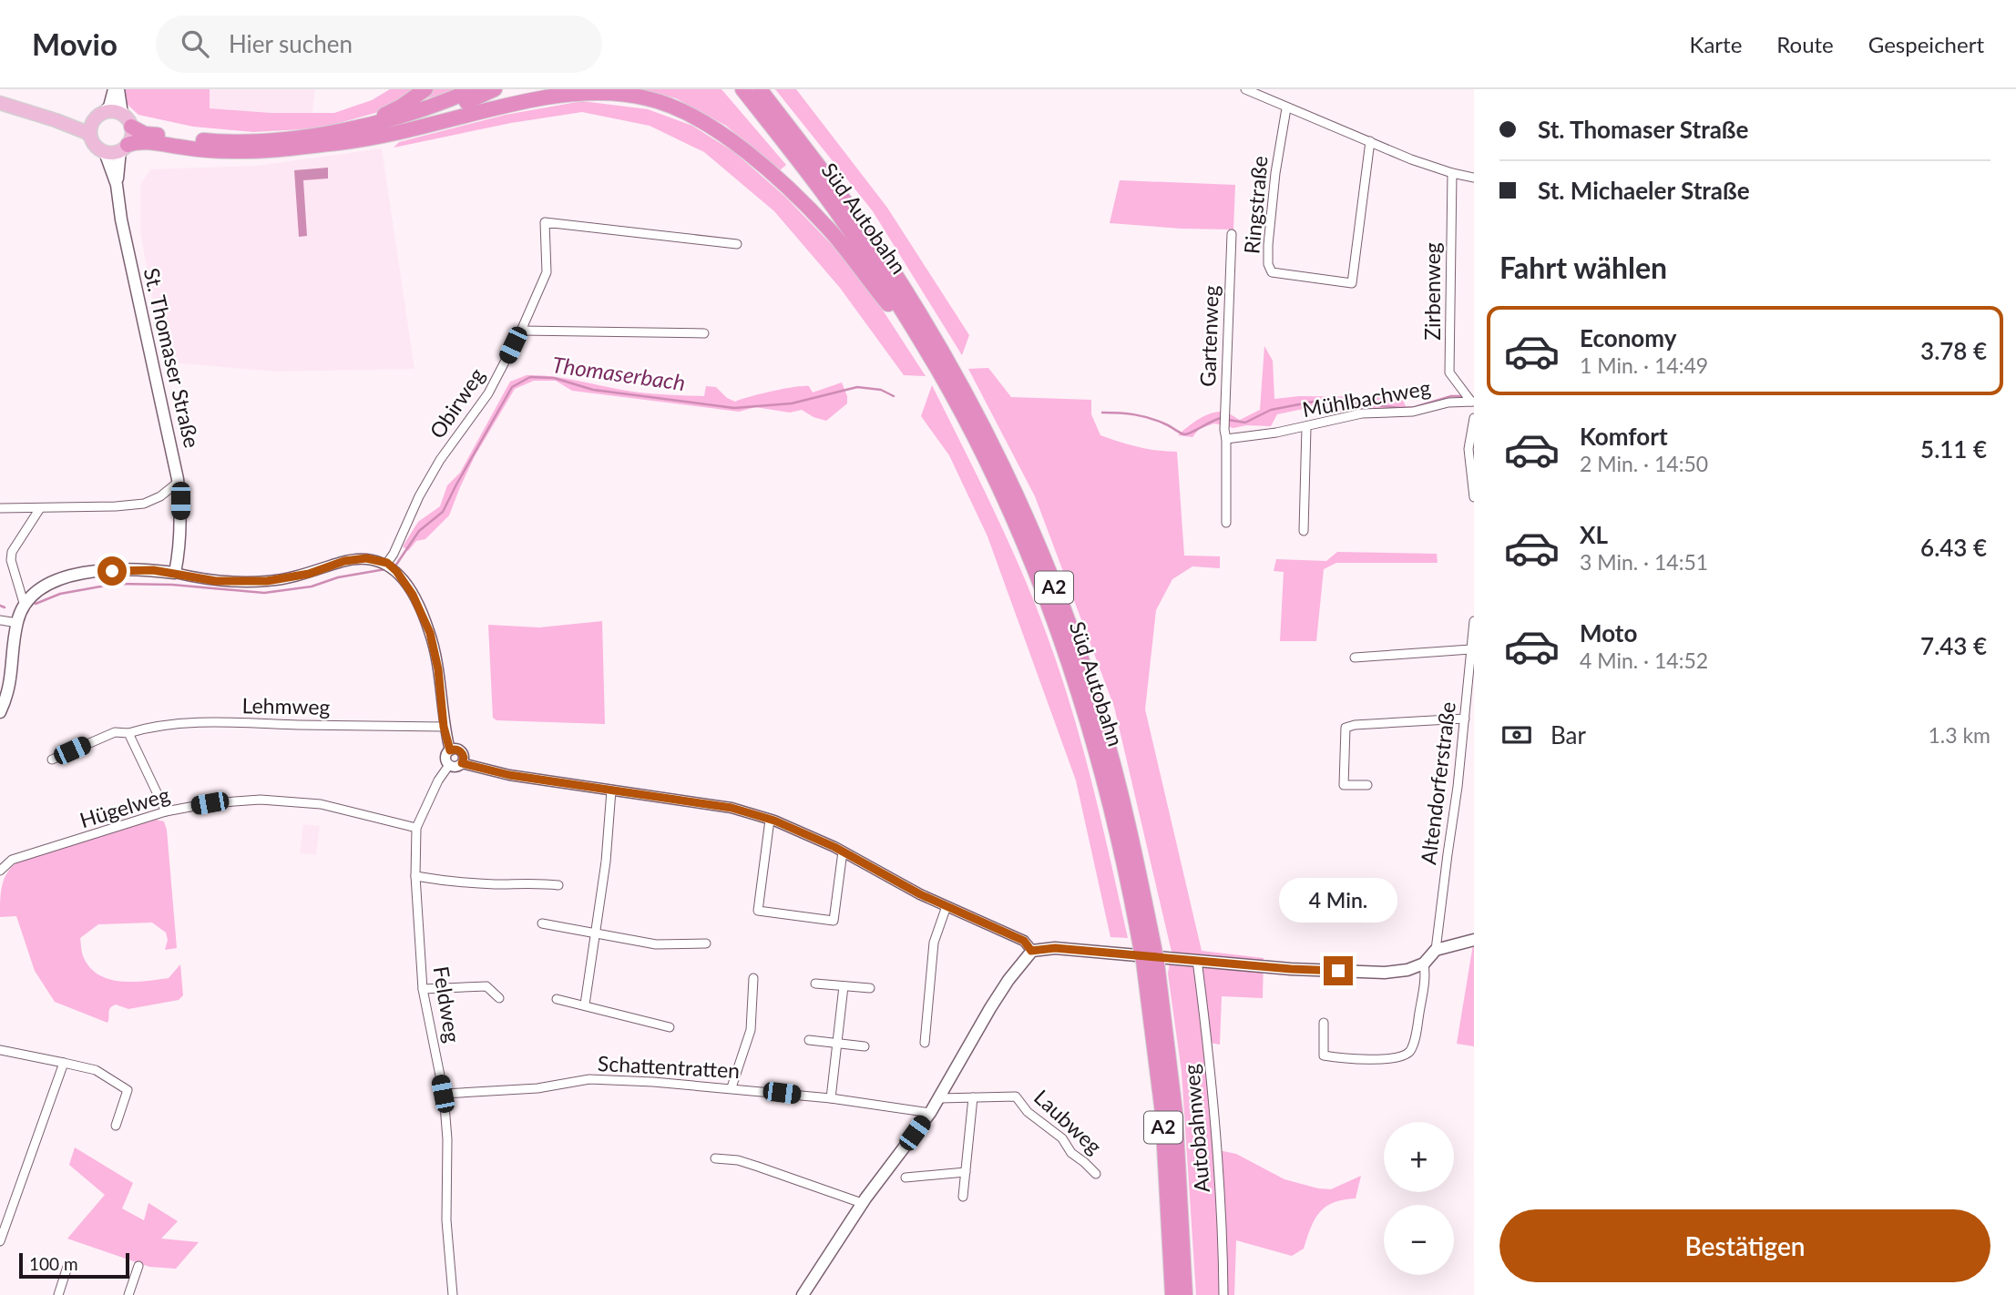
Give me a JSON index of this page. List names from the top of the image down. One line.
{"streets":{"highway":["Süd Autobahn","A2"],"main road":["St. Thomaser Straße"],"street":["Ringstraße","Zirbenweg","Gartenweg","Mühlbachweg","Obirweg","Lehmweg","Altendorferstraße","Hügelweg","Feldweg","Schattentratten","Laubweg","Autobahnweg"]},"crossings":[["Zirbenweg","Mühlbachweg"],["Gartenweg","Mühlbachweg"],["Hügelweg","Feldweg"],["Feldweg","Schattentratten"]],"water":["Thomaserbach"],"scale_bar":"100 m","page":{"header":"Movio","search":"Hier suchen","nav":["Karte","Route","Gespeichert"],"banner":["St. Thomaser Straße","St. Michaeler Straße"],"heading":"Fahrt wählen","list":[{"name":"Economy","note":"1 Min. · 14:49","value":"3.78 €"},{"name":"Komfort","note":"2 Min. · 14:50","value":"5.11 €"},{"name":"XL","note":"3 Min. · 14:51","value":"6.43 €"},{"name":"Moto","note":"4 Min. · 14:52","value":"7.43 €"}],"pay":["Bar","1.3 km"],"bubble":"4 Min.","map_buttons":["+","−"],"buttons":"Bestätigen","scale":"100 m"}}
